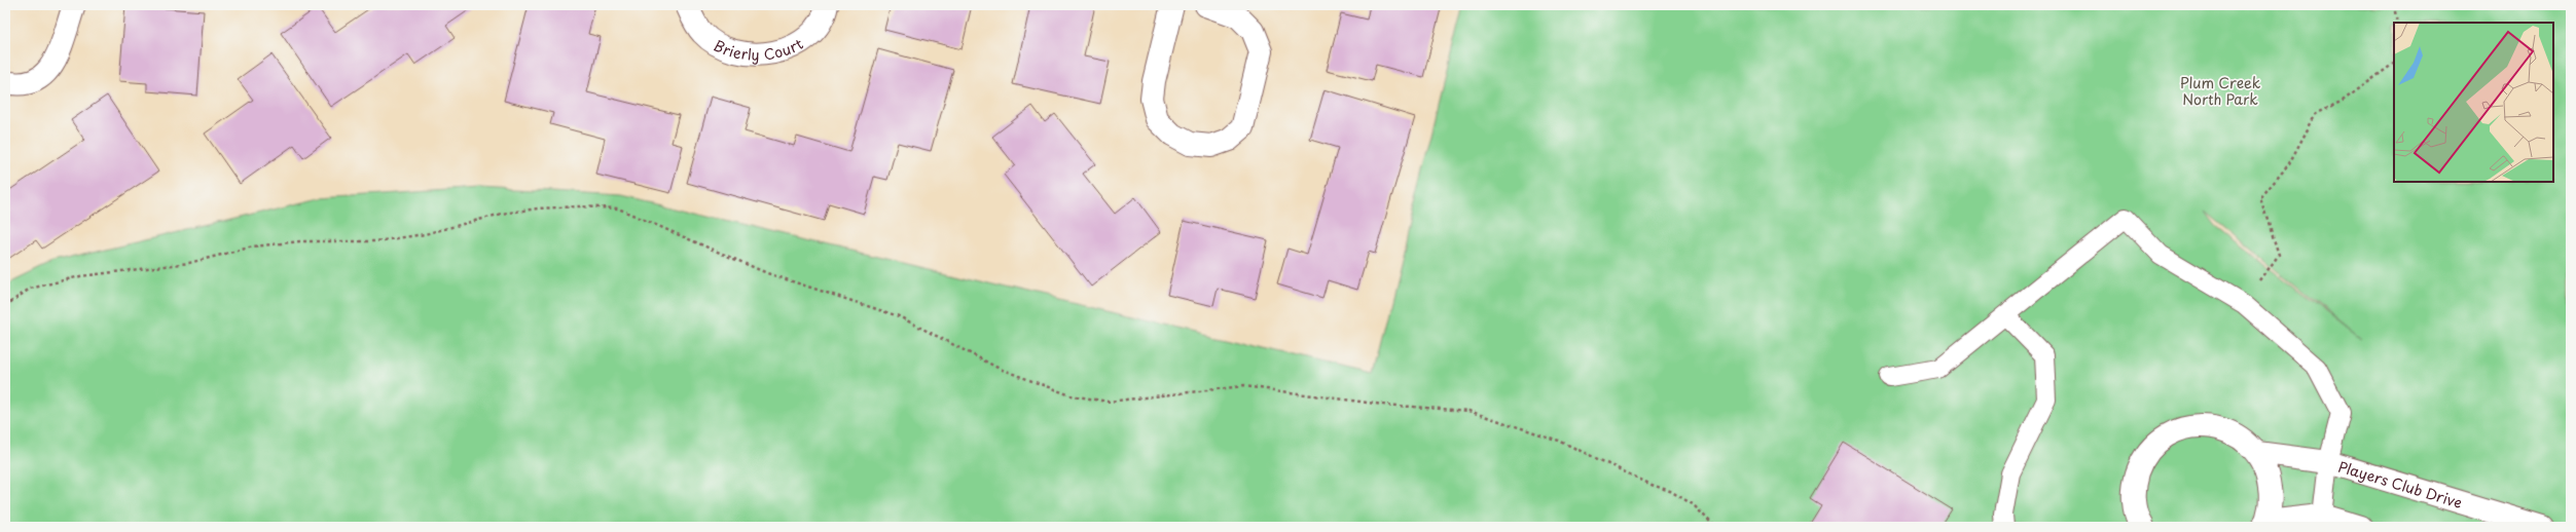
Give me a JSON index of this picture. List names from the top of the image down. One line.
{"streets":{"street":["Brierly Court","Players Club Drive"]},"parks":["Plum Creek North Park"]}
